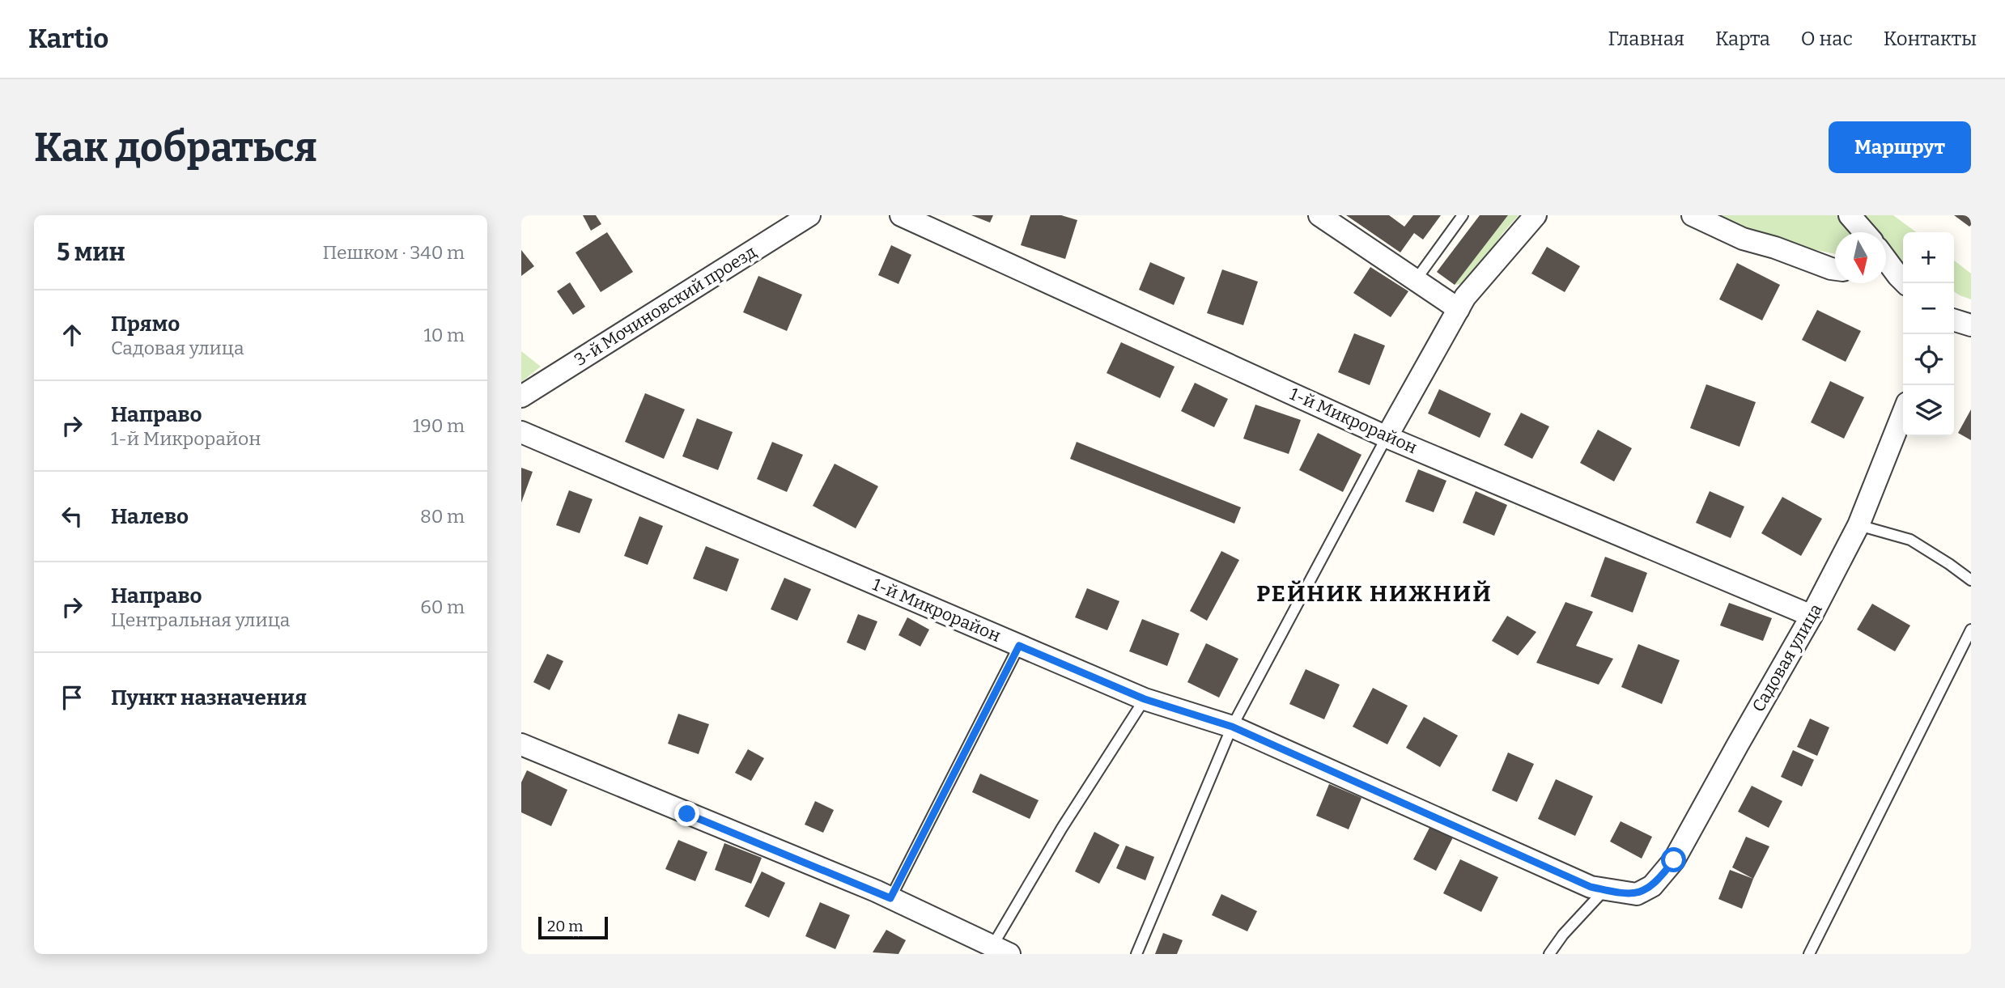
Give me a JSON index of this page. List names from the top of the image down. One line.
{"streets":{"street":["3-й Мочиновский проезд","1-й Микрорайон","Садовая улица"]},"crossings":[["1-й Микрорайон","Садовая улица"]],"districts":["РЕЙНИК НИЖНИЙ"],"scale_bar":"20 m","north":"bottom","page":{"header":"Kartio","nav":["Главная","Карта","О нас","Контакты"],"buttons":"Маршрут","title":"Как добраться","heading":["5 мин","Пешком · 340 m"],"map_buttons":["+","−"],"list":[["Прямо","Садовая улица","10 m"],["Направо","1-й Микрорайон","190 m"],["Налево","80 m"],["Направо","Центральная улица","60 m"],"Пункт назначения"],"scale":"20 m"}}
